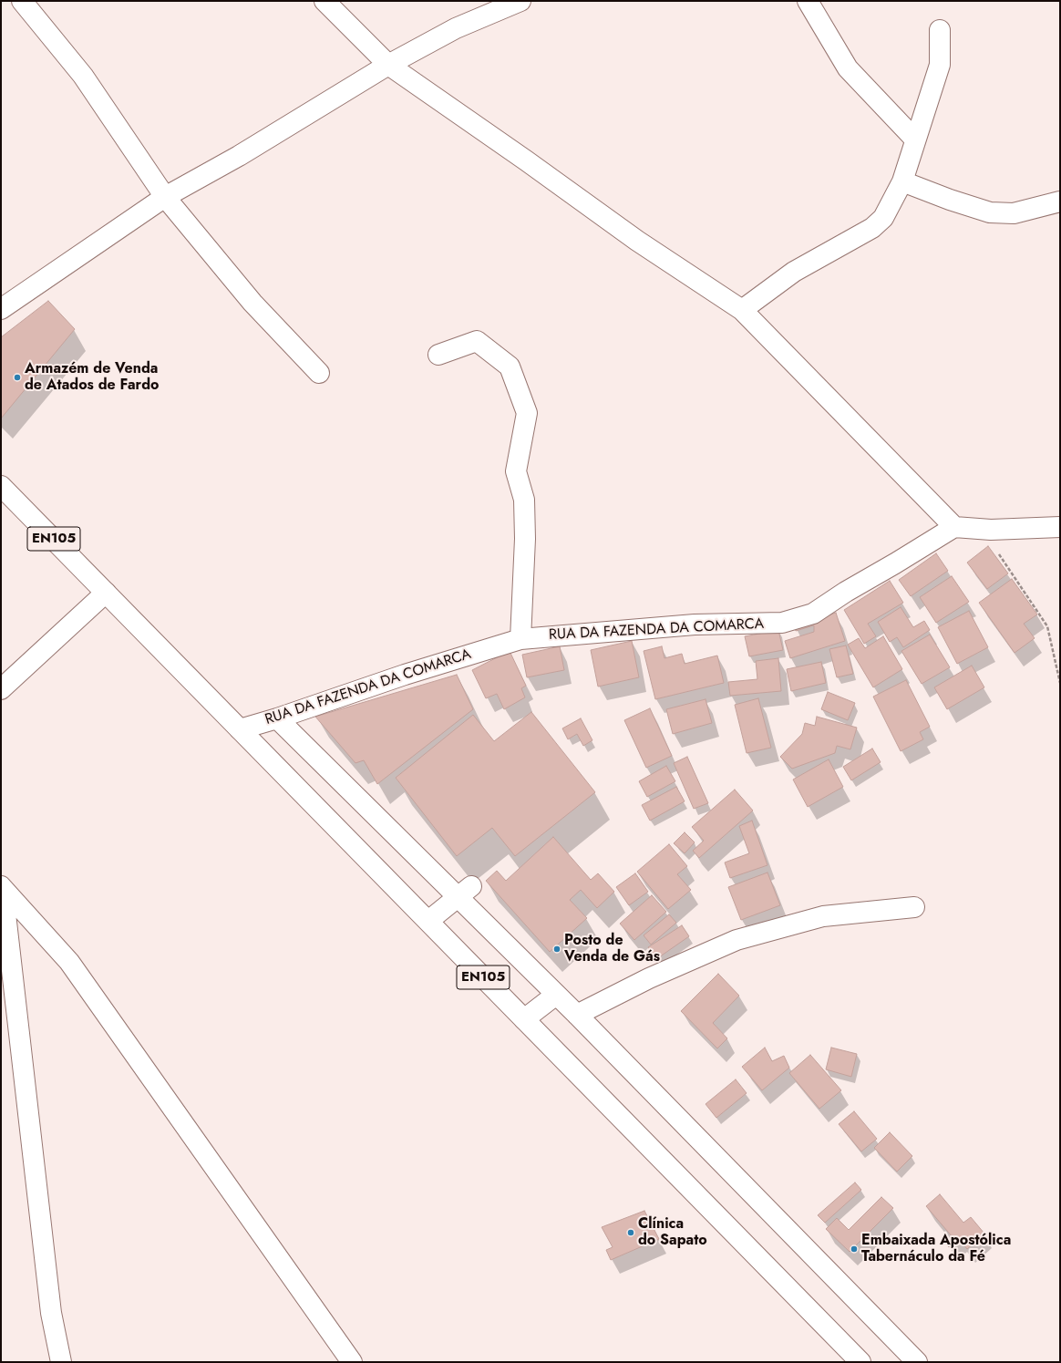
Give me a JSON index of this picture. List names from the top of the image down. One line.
{"streets":{"street":["EN105","RUA DA FAZENDA DA COMARCA"]},"crossings":[["EN105","RUA DA FAZENDA DA COMARCA"]],"places":["Armazém de Venda de Atados de Fardo","Posto de Venda de Gás","Clínica do Sapato","Embaixada Apostólica Tabernáculo da Fé"]}
